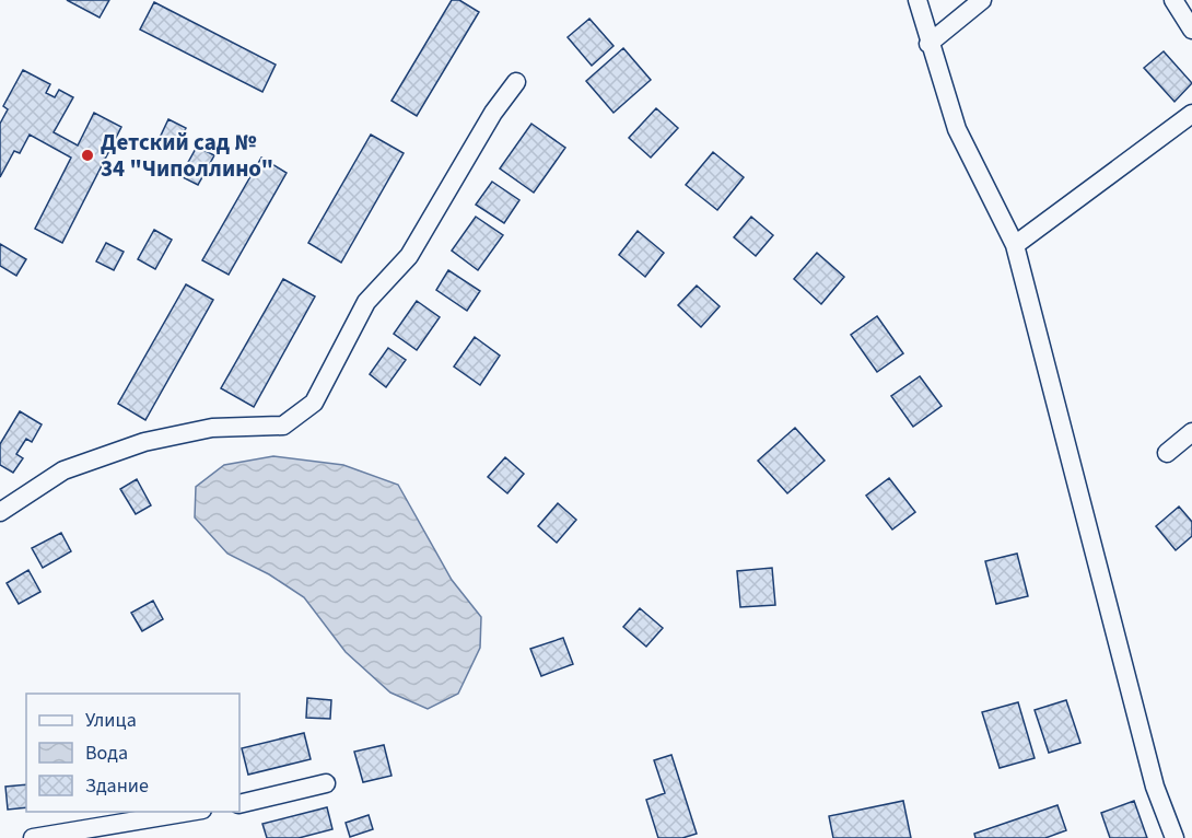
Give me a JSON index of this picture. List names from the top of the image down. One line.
{"places":["Детский сад № 34 \"Чиполлино\""],"legend":["Улица","Вода","Здание"]}
